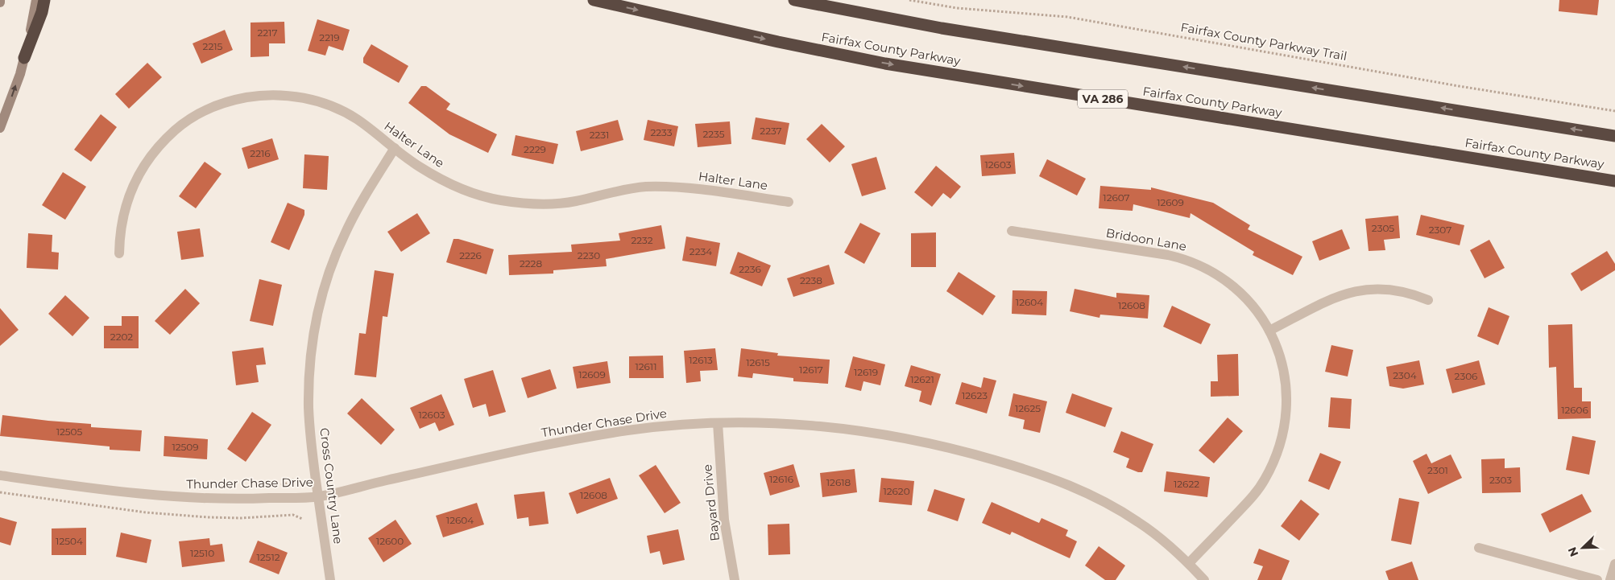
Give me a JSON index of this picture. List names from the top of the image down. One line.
{"streets":{"highway":["Fairfax County Parkway","VA 286"],"street":["Halter Lane","Bridoon Lane","Thunder Chase Drive","Cross Country Lane","Bayard Drive"],"path":["Fairfax County Parkway Trail"]},"crossings":[["Halter Lane","Cross Country Lane"],["Bridoon Lane","Thunder Chase Drive"],["Thunder Chase Drive","Cross Country Lane"],["Thunder Chase Drive","Bayard Drive"]],"house_numbers":["2217","2219","2215","2237","2233","2235","2231","2229","2216","12603","12607","12609","2305","2307","2232","2234","2226","2230","2228","2236","2238","12604","12608","2202","12613","12615","12611","12617","12619","12609","2304","2306","12621","12623","12625","12606","12603","12505","12509","2301","12616","2303","12618","12622","12620","12608","12604","12504","12600","12510","12512"],"north":"bottom left"}
